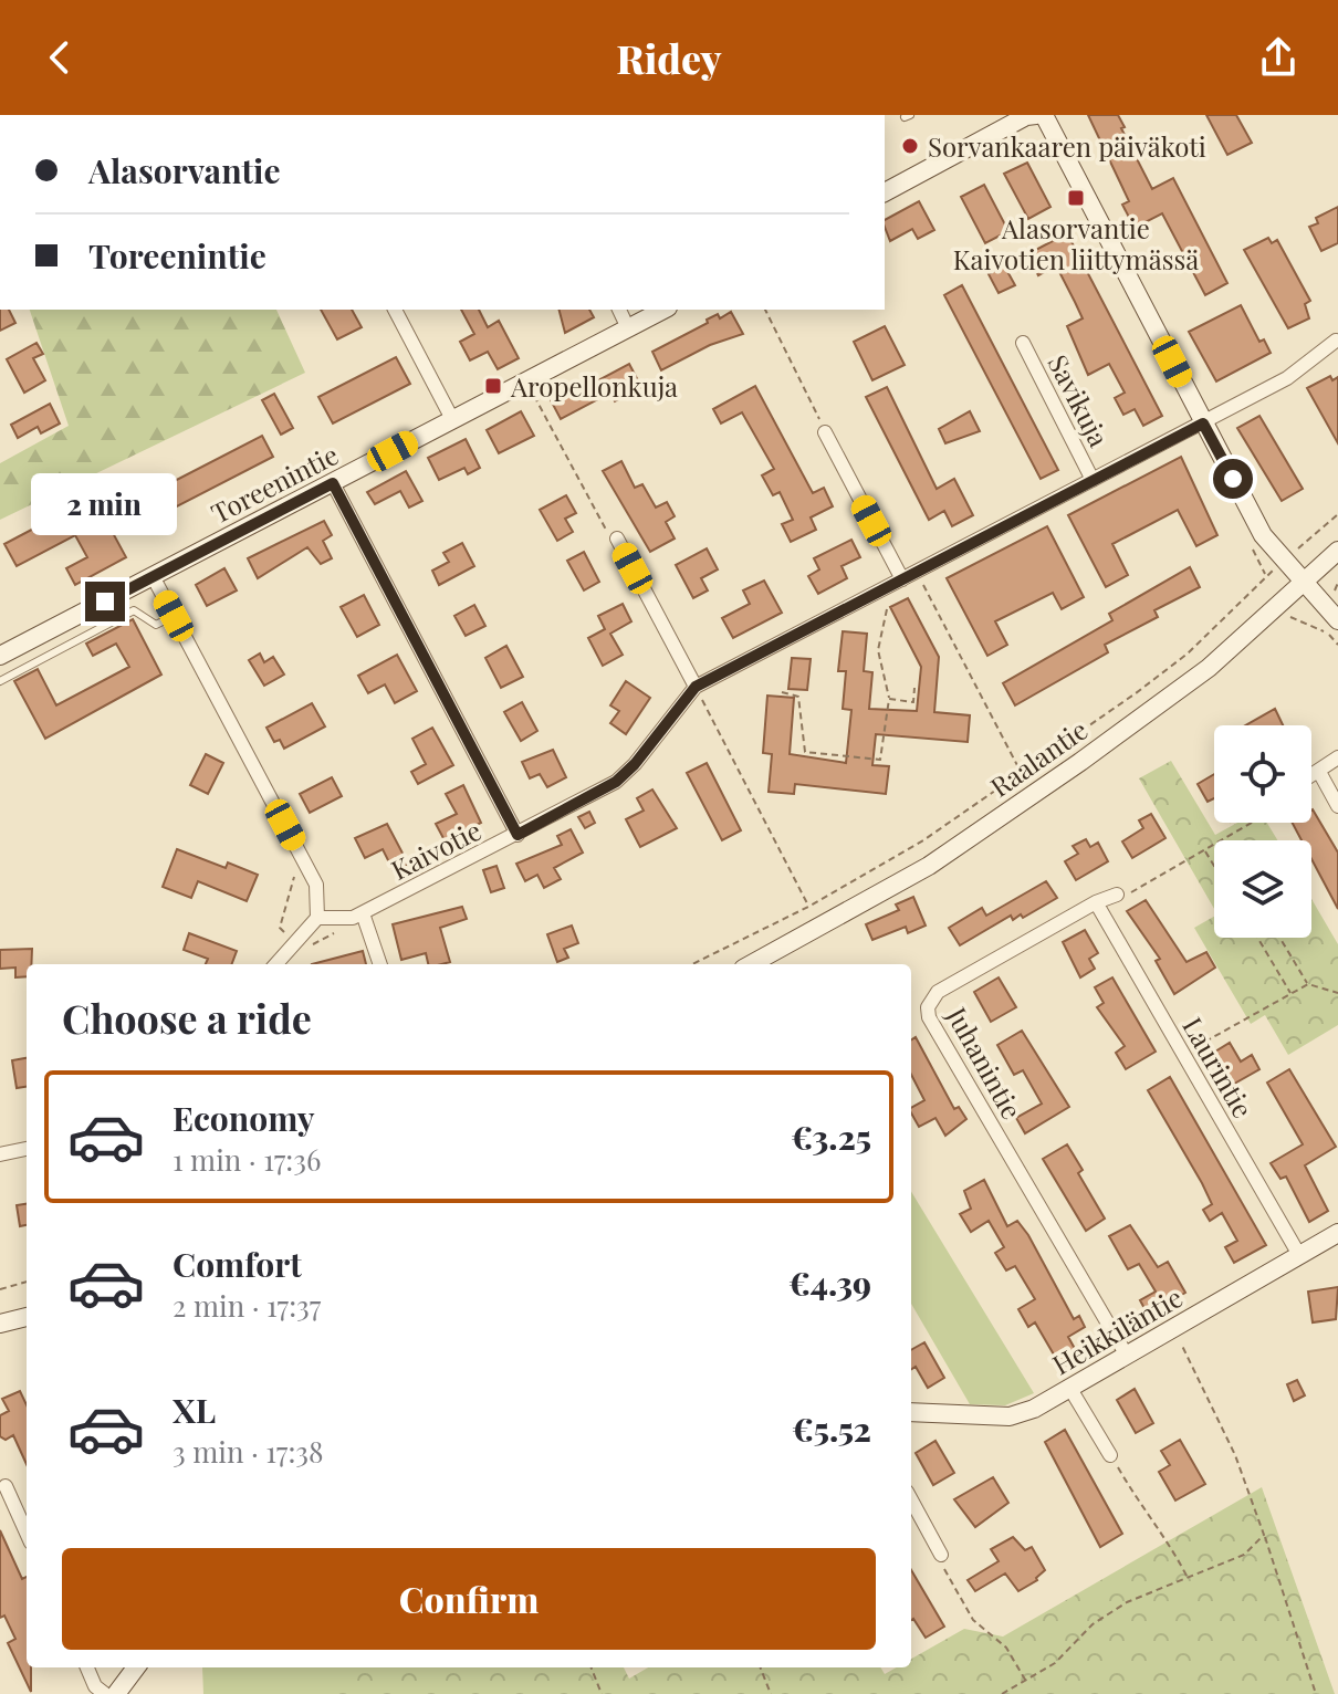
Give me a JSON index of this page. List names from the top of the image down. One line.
{"streets":{"street":["Savikuja","Toreenintie","Raalantie","Kaivotie","Juhanintie","Laurintie","Heikkiläntie"]},"crossings":[["Savikuja","Kaivotie"],["Juhanintie","Laurintie"],["Juhanintie","Heikkiläntie"],["Laurintie","Heikkiläntie"]],"places":{"other":["Sorvankaaren päiväkoti"],"transit":["Alasorvantie Kaivotien liittymässä","Aropellonkuja"]},"page":{"header":"Ridey","banner":["Alasorvantie","Toreenintie"],"bubble":"2 min","heading":"Choose a ride","list":[{"name":"Economy","note":"1 min · 17:36","value":"€3.25"},{"name":"Comfort","note":"2 min · 17:37","value":"€4.39"},{"name":"XL","note":"3 min · 17:38","value":"€5.52"}],"buttons":"Confirm"}}
